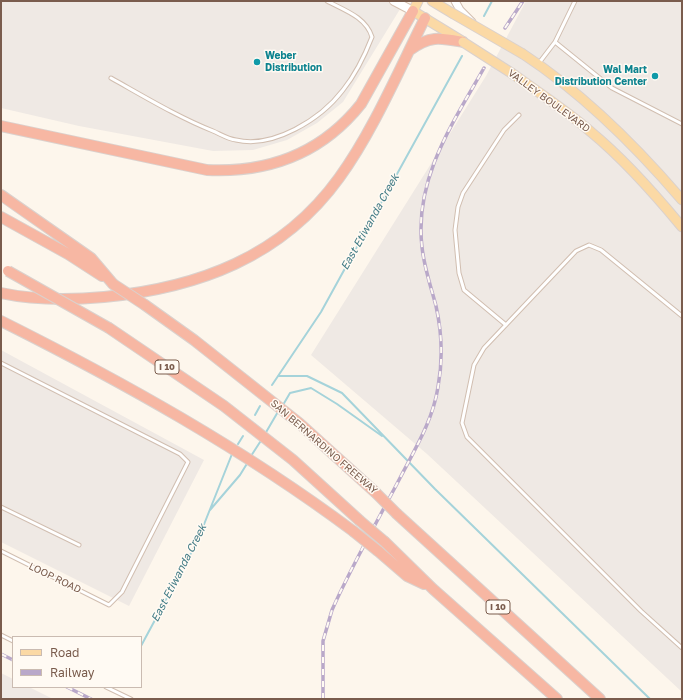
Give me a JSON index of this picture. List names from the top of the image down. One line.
{"streets":{"highway":["I 10","SAN BERNARDINO FREEWAY"],"main road":["VALLEY BOULEVARD"],"lane":["LOOP ROAD"]},"water":["East Etiwanda Creek"],"places":["Weber Distribution","Wal Mart Distribution Center"],"legend":["Road","Railway"]}
